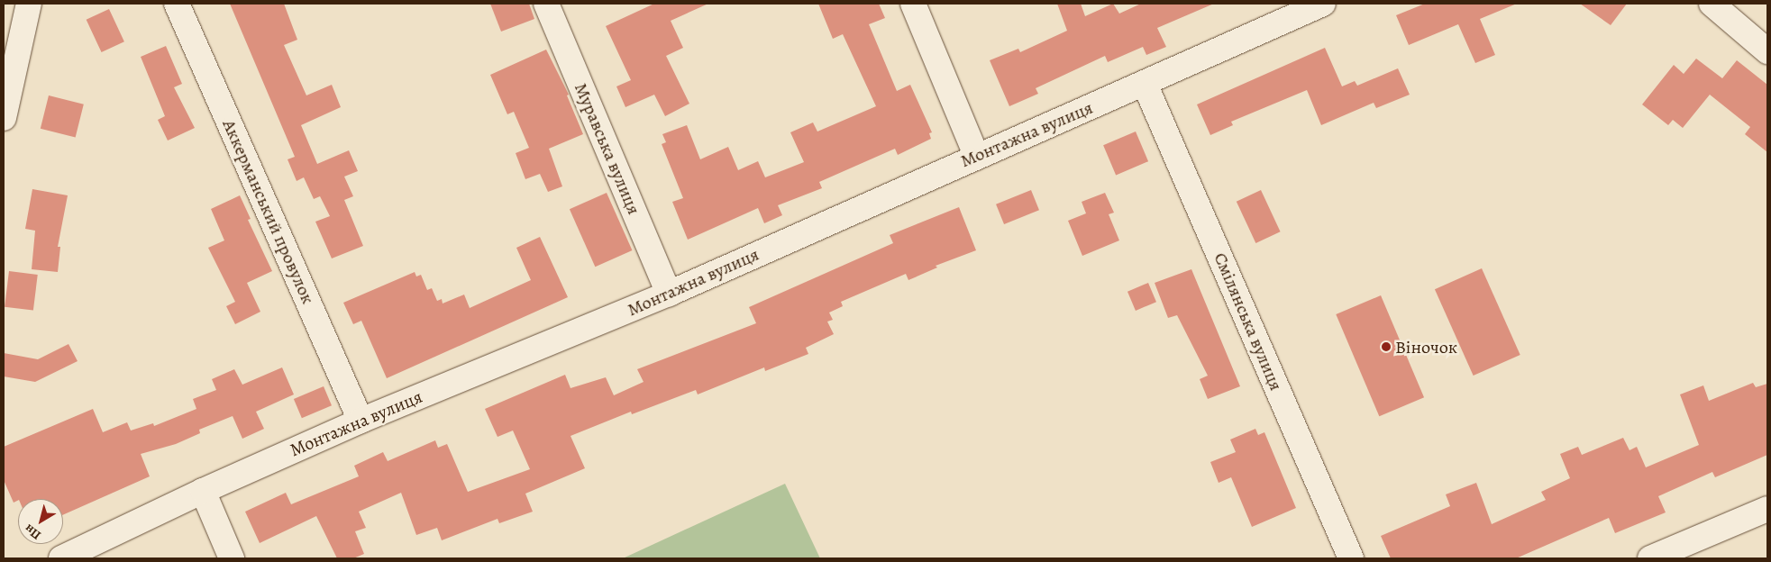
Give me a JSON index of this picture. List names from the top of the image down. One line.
{"streets":{"street":["Монтажна вулиця","Муравська вулиця","Аккерманський провулок","Смілянська вулиця"]},"crossings":[["Монтажна вулиця","Муравська вулиця"],["Монтажна вулиця","Аккерманський провулок"],["Монтажна вулиця","Смілянська вулиця"]],"places":["Віночок"],"north":"bottom left"}
